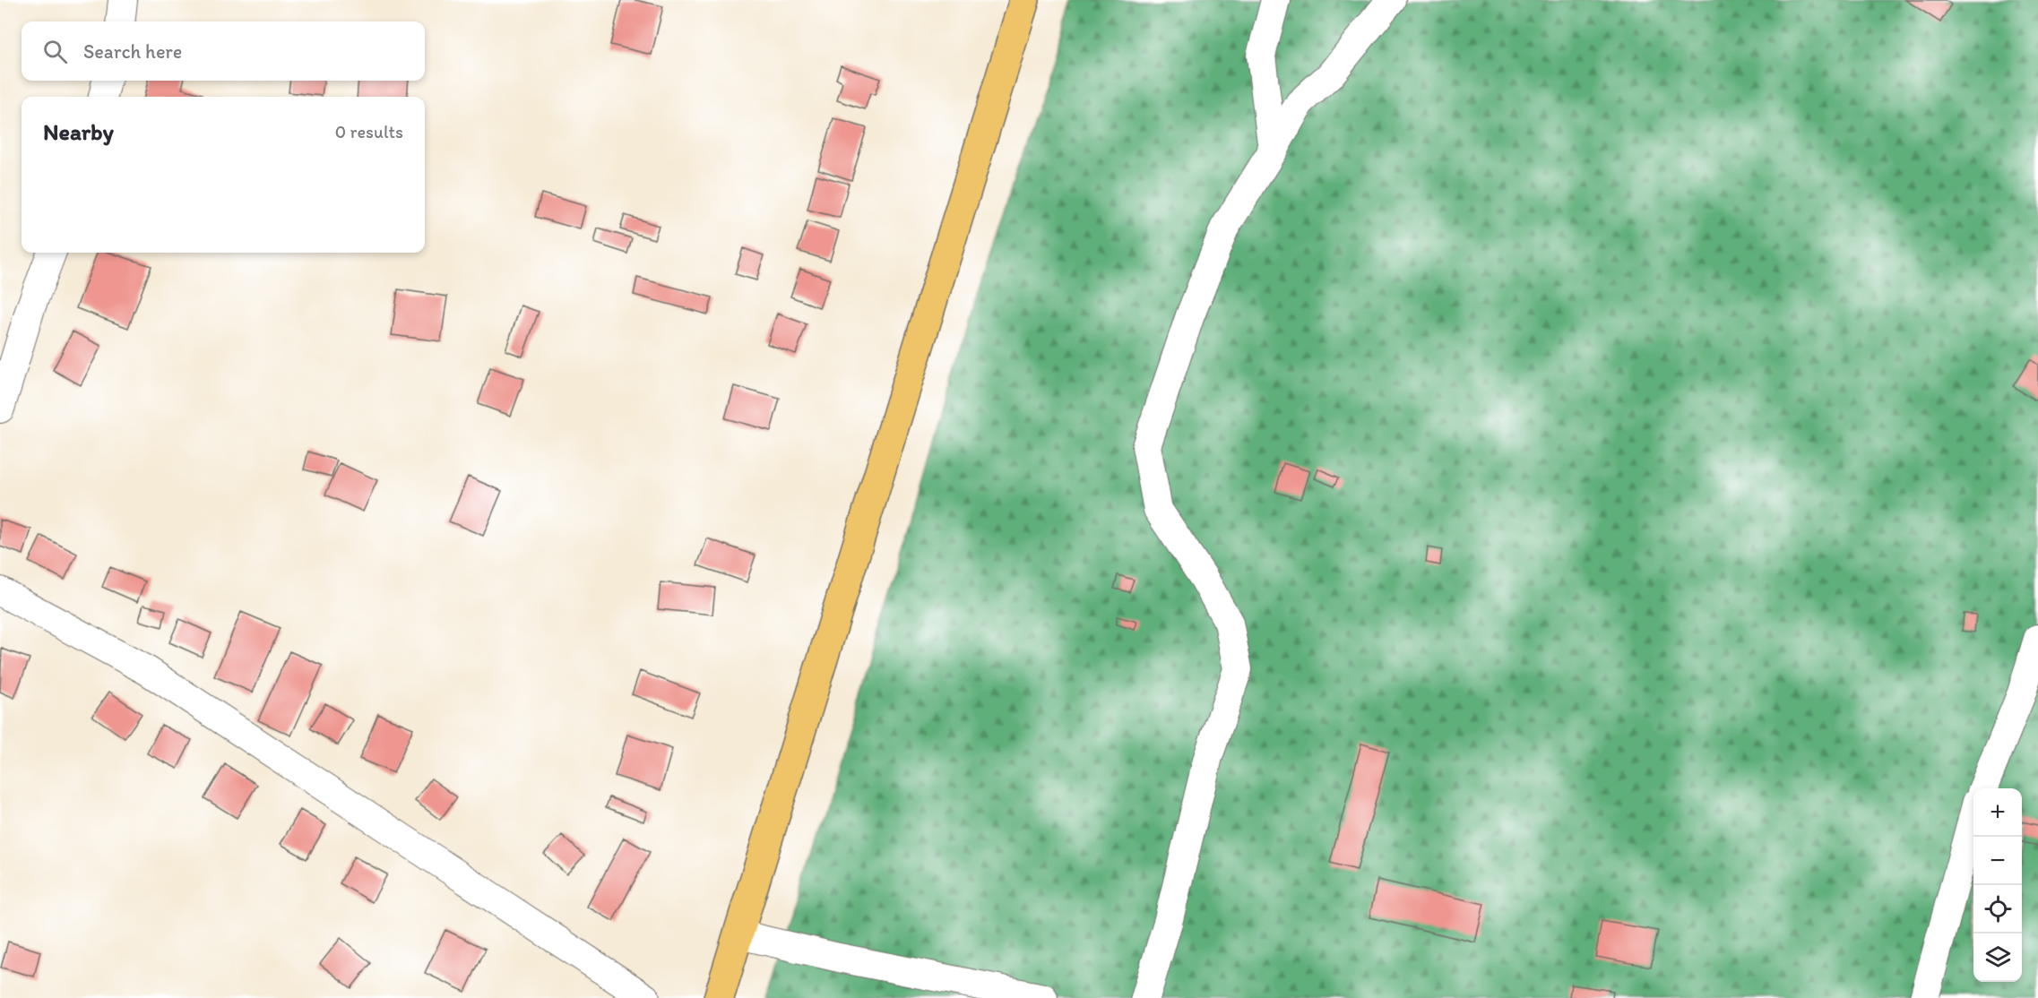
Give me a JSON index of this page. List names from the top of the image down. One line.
{"page":{"search":"Search here","heading":["Nearby","0 results"],"map_buttons":["+","−"]}}
